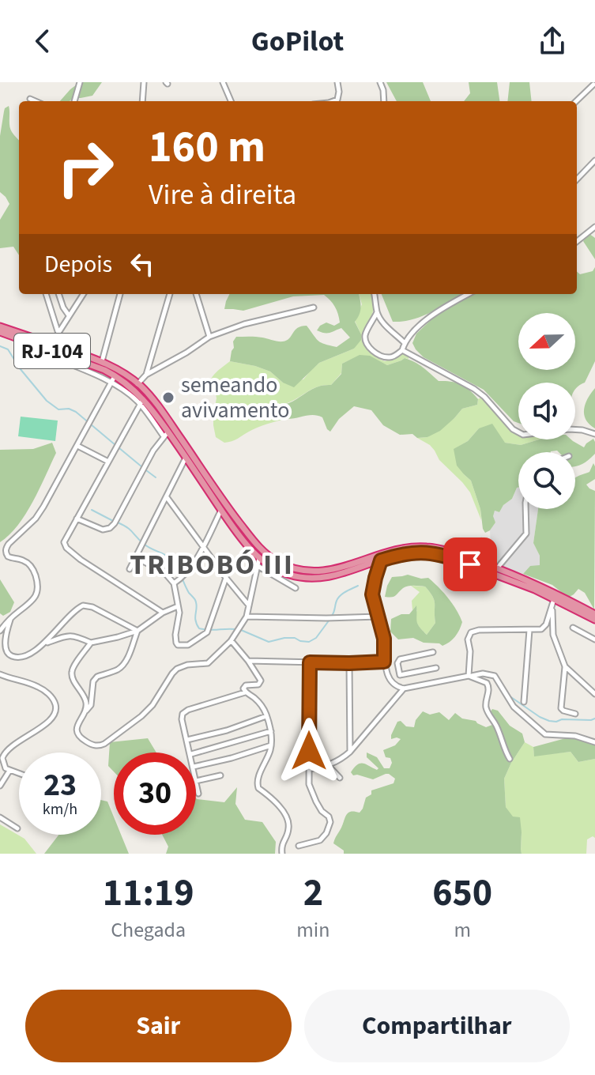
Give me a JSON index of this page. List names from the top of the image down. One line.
{"streets":{"highway":["RJ-104"]},"districts":["TRIBOBÓ III"],"places":["semeando avivamento"],"north":"left","page":{"header":"GoPilot","turn":["160 m","Vire à direita"],"then":"Depois","speed":"23 km/h","limit":"30","eta":["11:19","Chegada","2","min","650","m"],"buttons":["Sair","Compartilhar"]}}
